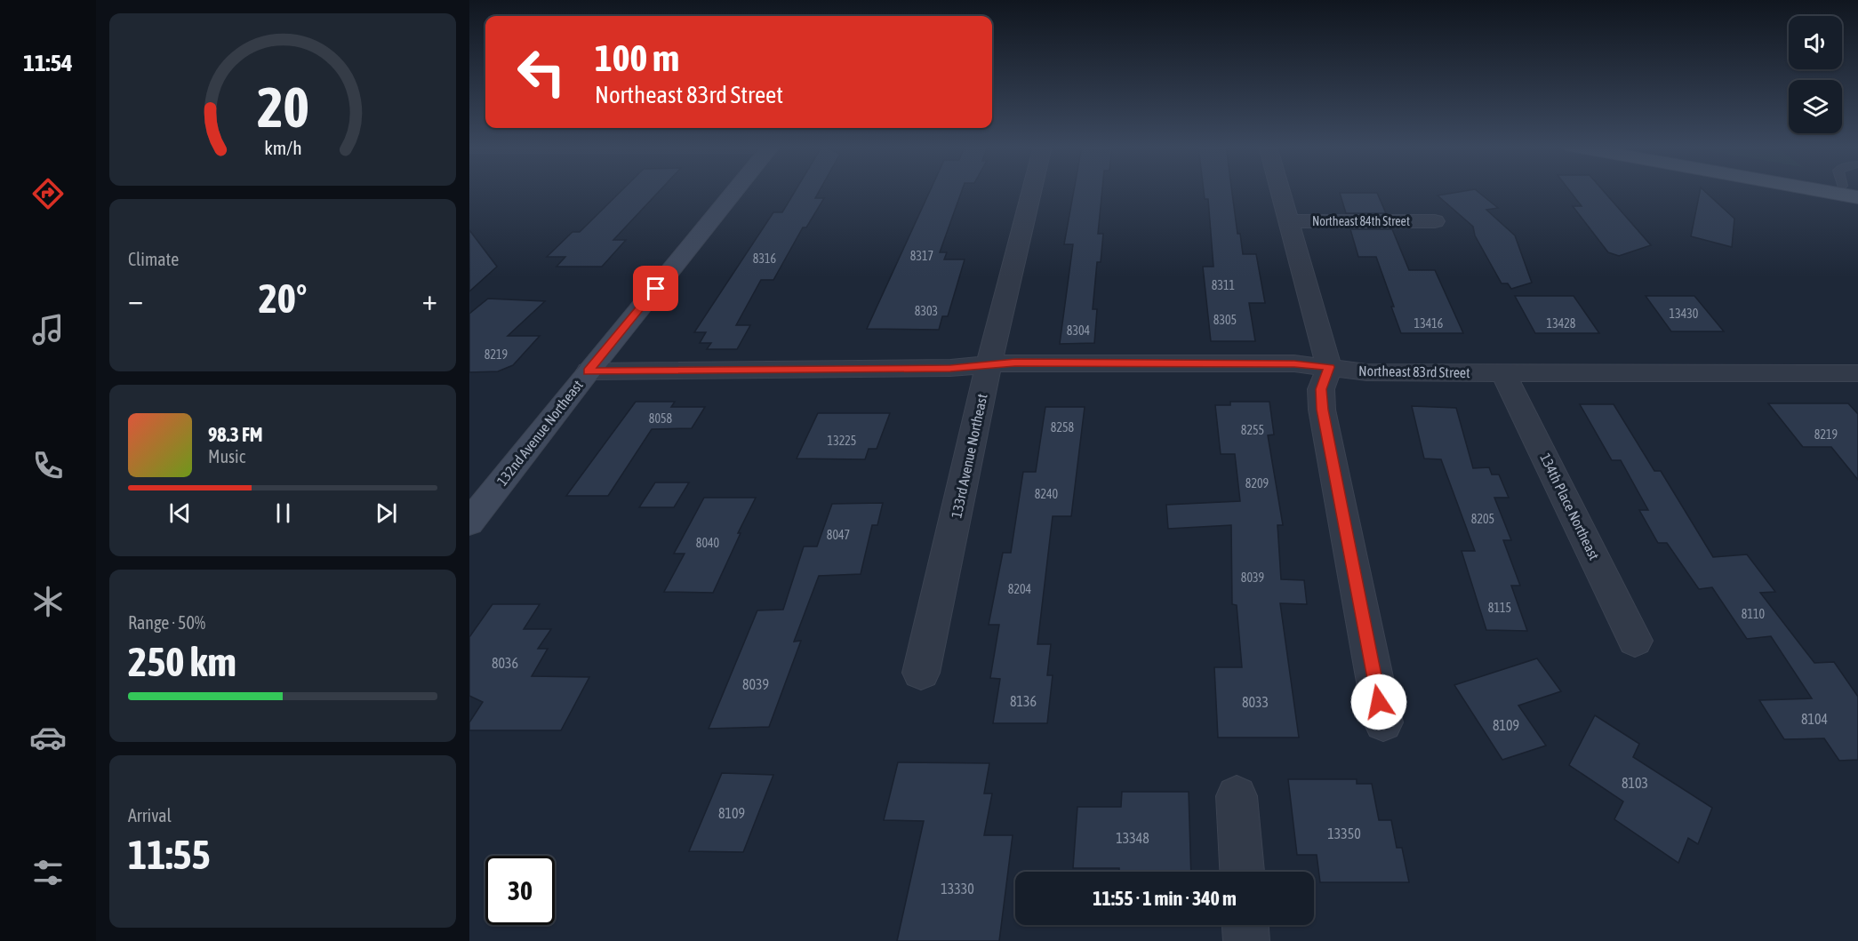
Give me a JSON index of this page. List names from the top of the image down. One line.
{"streets":{"main road":["132nd Avenue Northeast"],"street":["Northeast 84th Street","Northeast 83rd Street","133rd Avenue Northeast","134th Place Northeast"]},"crossings":[["Northeast 83rd Street","132nd Avenue Northeast"],["Northeast 83rd Street","133rd Avenue Northeast"],["Northeast 83rd Street","134th Place Northeast"]],"house_numbers":["8317","8316","8311","8303","13430","8305","13416","13428","8304","8219","8058","8258","8255","8219","13225","8209","8240","8205","8047","8040","8039","8204","8115","8110","8036","8039","8136","8033","8104","8109","8103","8109","13350","13348","13330"],"page":{"tabs":"11:54","turn":["100 m","Northeast 83rd Street"],"tile":["Climate",["Range · 50%","250 km"],["Arrival","11:55"]],"heat":["−","20°","+"],"song":["98.3 FM","Music"],"limit":"30","trip":"11:55 · 1 min · 340 m","gauge":["20","km/h"]}}
